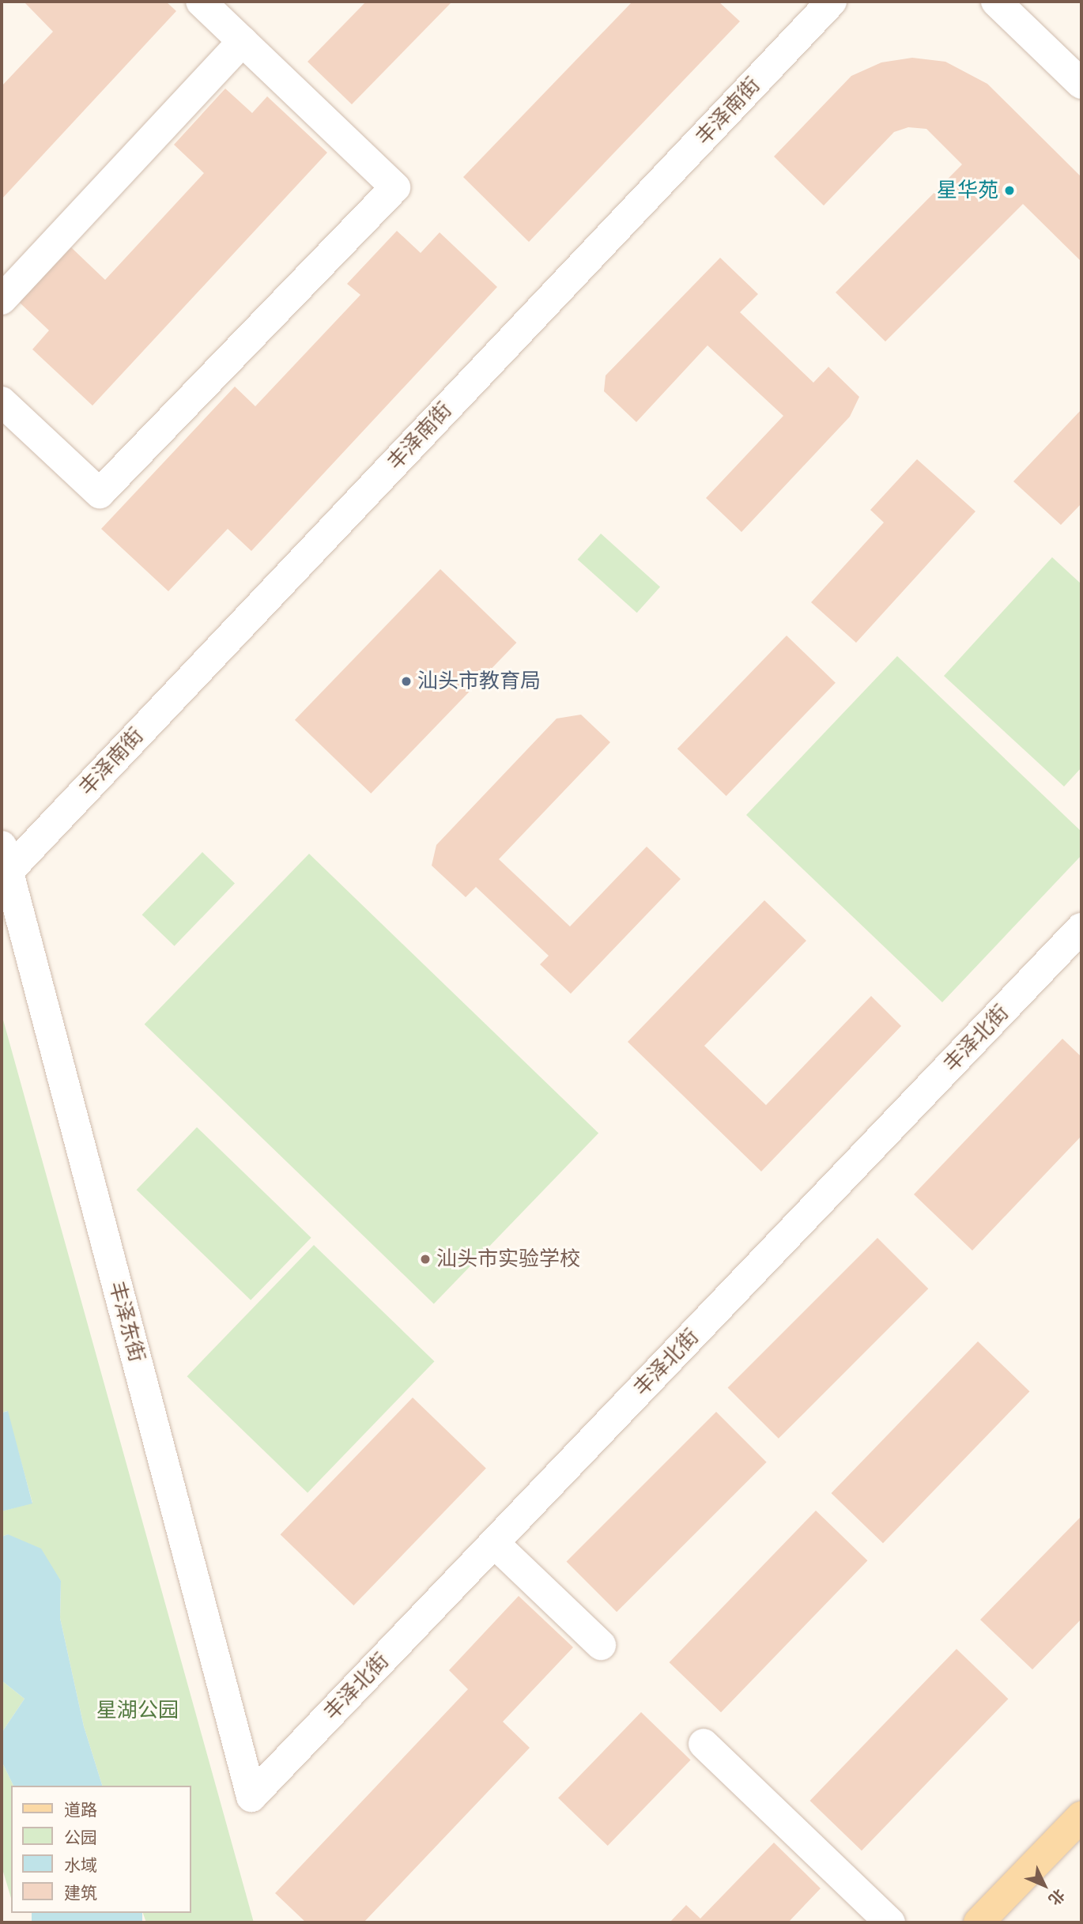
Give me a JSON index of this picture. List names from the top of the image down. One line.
{"streets":{"street":["丰泽南街","丰泽北街","丰泽东街"]},"crossings":[["丰泽南街","丰泽东街"],["丰泽北街","丰泽东街"]],"parks":["星湖公园"],"places":["星华苑","汕头市教育局","汕头市实验学校"],"legend":["道路","公园","水域","建筑"],"north":"bottom right"}
